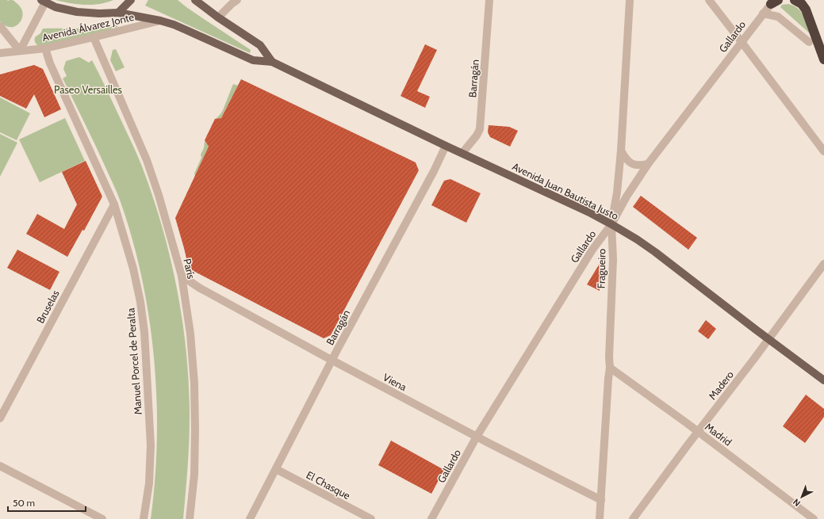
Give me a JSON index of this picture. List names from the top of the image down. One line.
{"streets":{"main road":["Avenida Juan Bautista Justo"],"street":["Avenida Álvarez Jonte","Gallardo","Barragán","París","Fragueiro","Bruselas","Manuel Porcel de Peralta","Viena","Madero","Madrid","El Chasque"]},"crossings":[["Avenida Álvarez Jonte","Avenida Juan Bautista Justo"],["Avenida Álvarez Jonte","París"],["Avenida Álvarez Jonte","Manuel Porcel de Peralta"],["Gallardo","Avenida Juan Bautista Justo"],["Gallardo","Fragueiro"],["Gallardo","Viena"],["Barragán","Avenida Juan Bautista Justo"],["Barragán","Viena"],["Barragán","El Chasque"],["Avenida Juan Bautista Justo","Fragueiro"],["Avenida Juan Bautista Justo","Madero"],["París","Viena"],["Fragueiro","Viena"],["Fragueiro","Madrid"],["Bruselas","Manuel Porcel de Peralta"],["Madero","Madrid"]],"parks":["Paseo Versailles"],"scale_bar":"50 m","north":"bottom left"}
